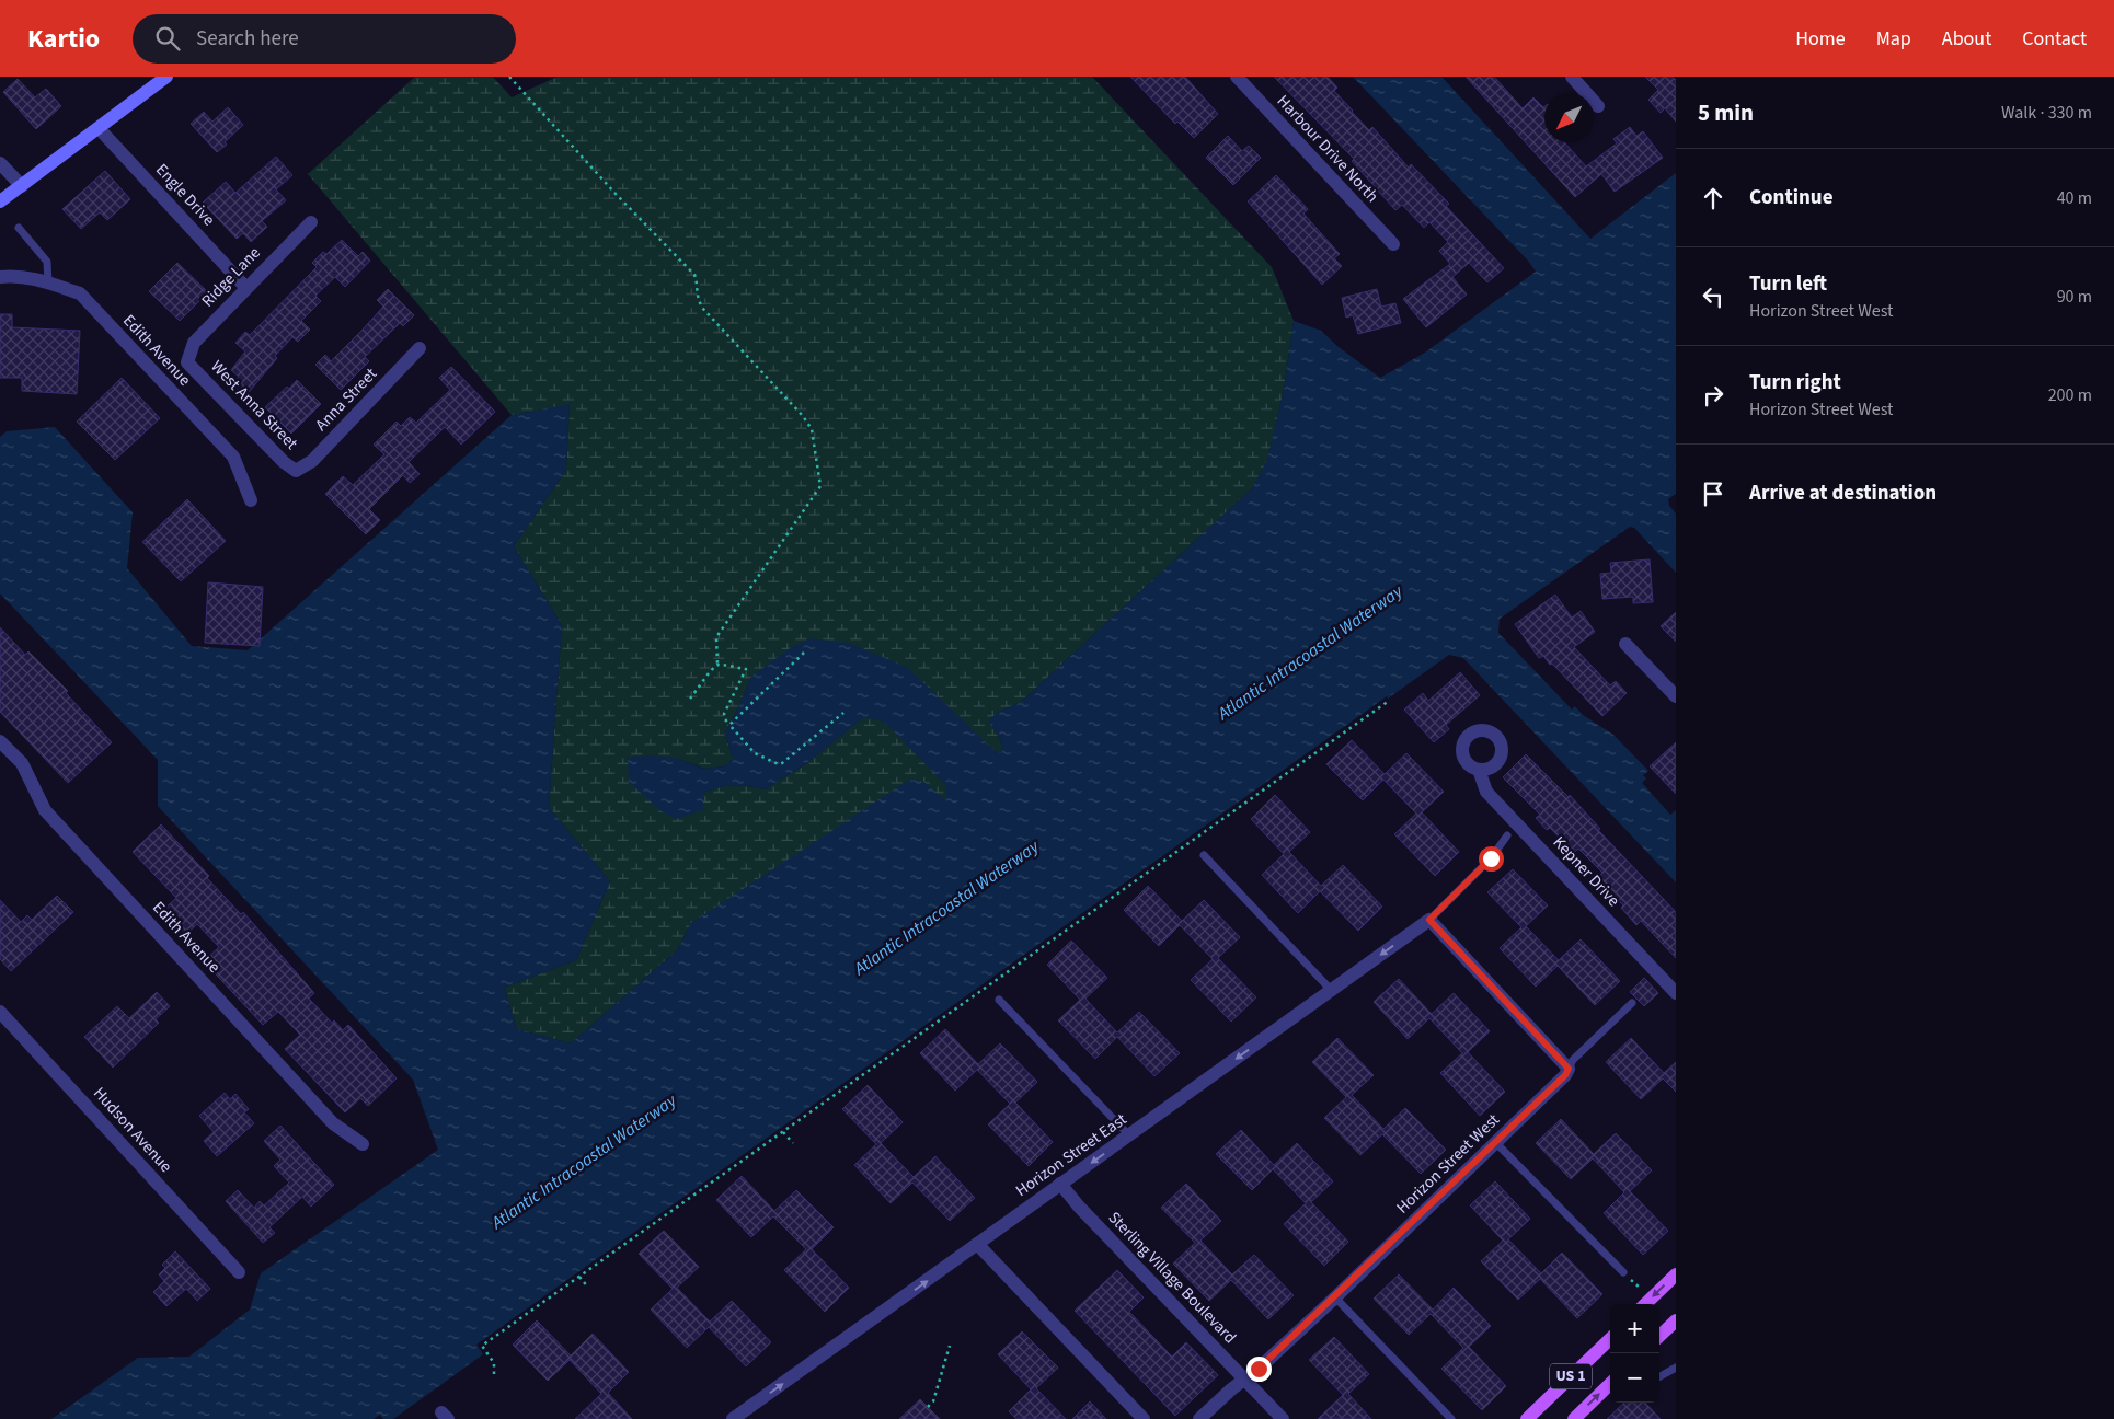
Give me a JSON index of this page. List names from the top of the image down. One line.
{"streets":{"main road":["US 1"],"street":["Harbour Drive North","Engle Drive","Ridge Lane","Edith Avenue","Anna Street","West Anna Street","Kepner Drive","Hudson Avenue","Horizon Street East","Horizon Street West","Sterling Village Boulevard"]},"crossings":[["Engle Drive","Ridge Lane"],["Ridge Lane","West Anna Street"],["Anna Street","West Anna Street"],["Horizon Street East","Sterling Village Boulevard"],["Horizon Street West","Sterling Village Boulevard"]],"water":["Atlantic Intracoastal Waterway"],"north":"bottom left","page":{"header":"Kartio","search":"Search here","nav":["Home","Map","About","Contact"],"heading":["5 min","Walk · 330 m"],"list":[["Continue","40 m"],["Turn left","Horizon Street West","90 m"],["Turn right","Horizon Street West","200 m"],"Arrive at destination"],"map_buttons":["+","−"]}}
